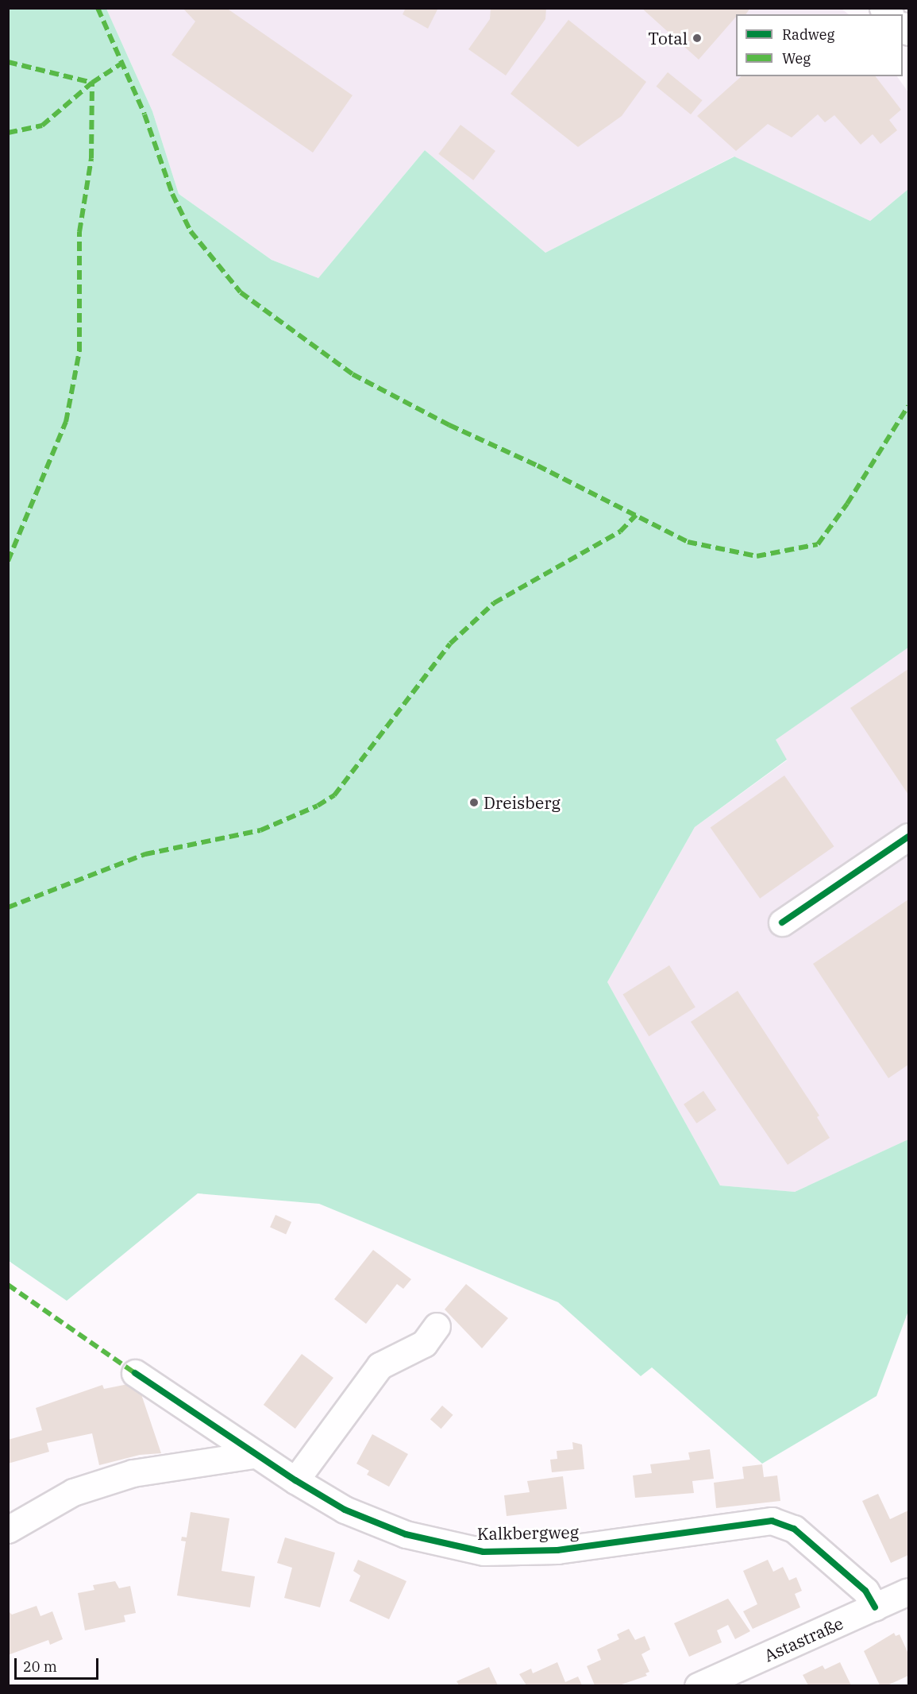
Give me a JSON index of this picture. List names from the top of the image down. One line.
{"streets":{"street":["Kalkbergweg","Astastraße"]},"crossings":[["Kalkbergweg","Astastraße"]],"places":["Total","Dreisberg"],"legend":["Radweg","Weg"],"scale_bar":"20 m"}
